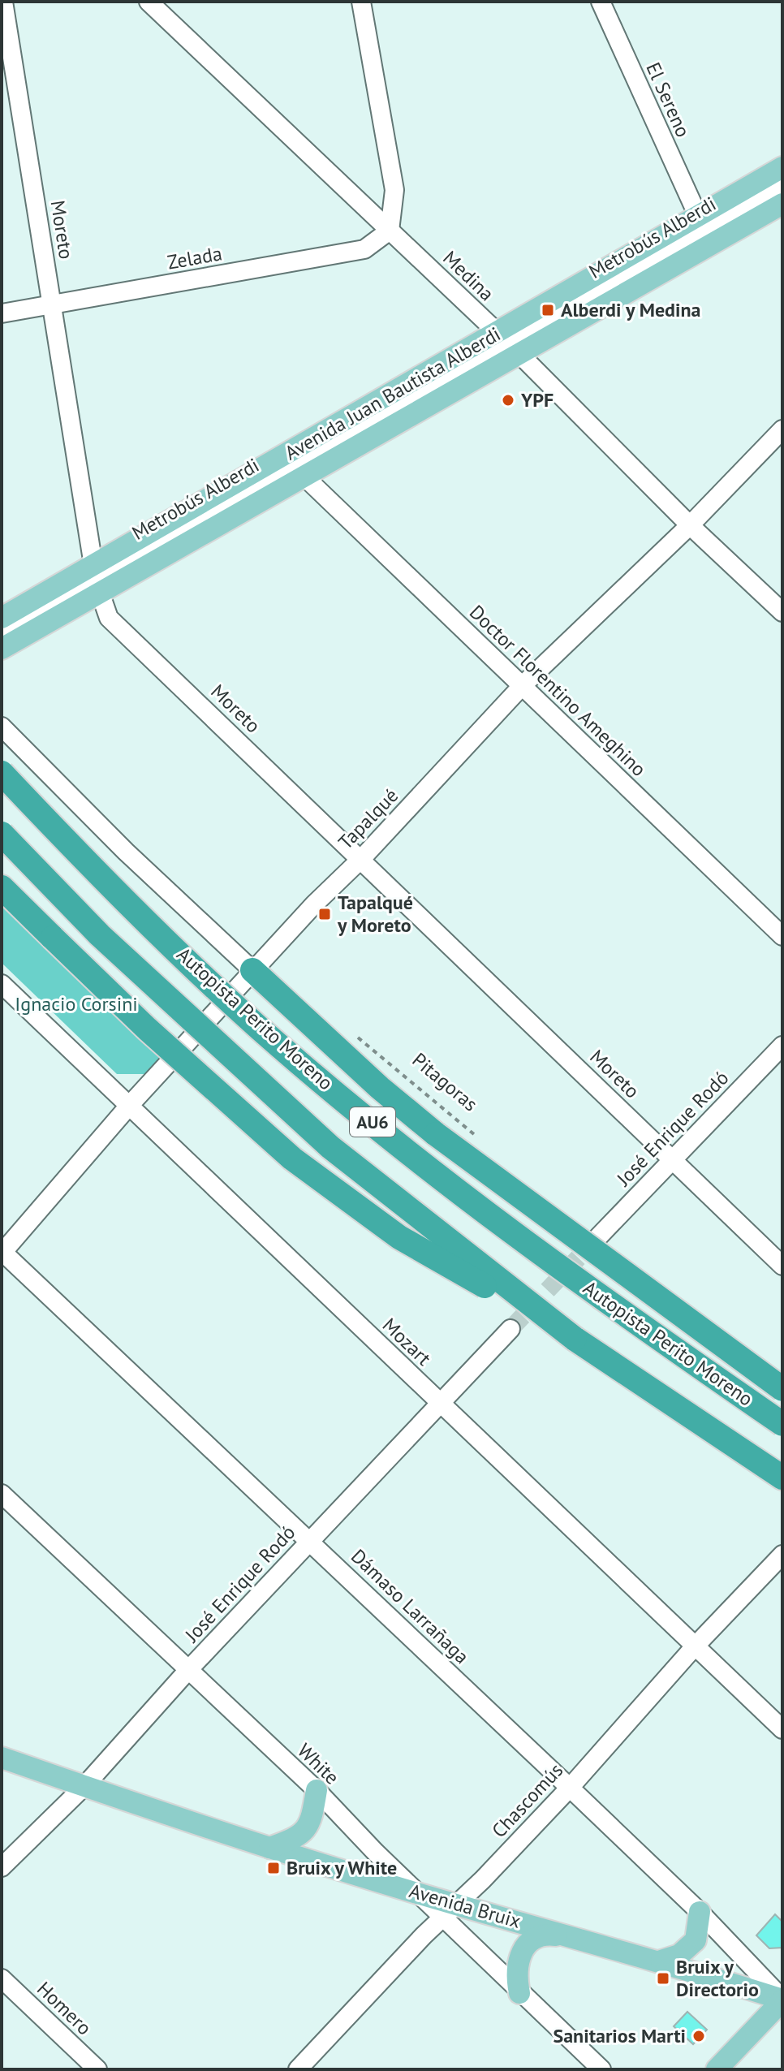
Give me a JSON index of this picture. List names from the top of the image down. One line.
{"streets":{"highway":["Autopista Perito Moreno","AU6"],"main road":["Avenida Juan Bautista Alberdi","Avenida Bruix"],"street":["El Sereno","Moreto","Metrobús Alberdi","Zelada","Medina","Doctor Florentino Ameghino","Tapalqué","José Enrique Rodó","Mozart","Dámaso Larrañaga","White","Chascomús","Homero"],"path":["Pitagoras"]},"crossings":[["El Sereno","Avenida Juan Bautista Alberdi"],["Moreto","Zelada"],["Moreto","Avenida Juan Bautista Alberdi"],["Moreto","Tapalqué"],["Moreto","José Enrique Rodó"],["Metrobús Alberdi","Medina"],["Metrobús Alberdi","Avenida Juan Bautista Alberdi"],["Zelada","Medina"],["Medina","Avenida Juan Bautista Alberdi"],["Medina","Tapalqué"],["Avenida Juan Bautista Alberdi","Doctor Florentino Ameghino"],["Doctor Florentino Ameghino","Tapalqué"],["Tapalqué","Mozart"],["Tapalqué","Dámaso Larrañaga"],["José Enrique Rodó","Mozart"],["José Enrique Rodó","Dámaso Larrañaga"],["José Enrique Rodó","White"],["José Enrique Rodó","Avenida Bruix"],["Mozart","Chascomús"],["Dámaso Larrañaga","Chascomús"],["Dámaso Larrañaga","Avenida Bruix"],["White","Avenida Bruix"],["Chascomús","Avenida Bruix"]],"parks":["Ignacio Corsini"],"places":{"transit":["Alberdi y Medina","Tapalqué y Moreto","Bruix y White","Bruix y Directorio"],"other":["YPF","Sanitarios Marti"]}}
